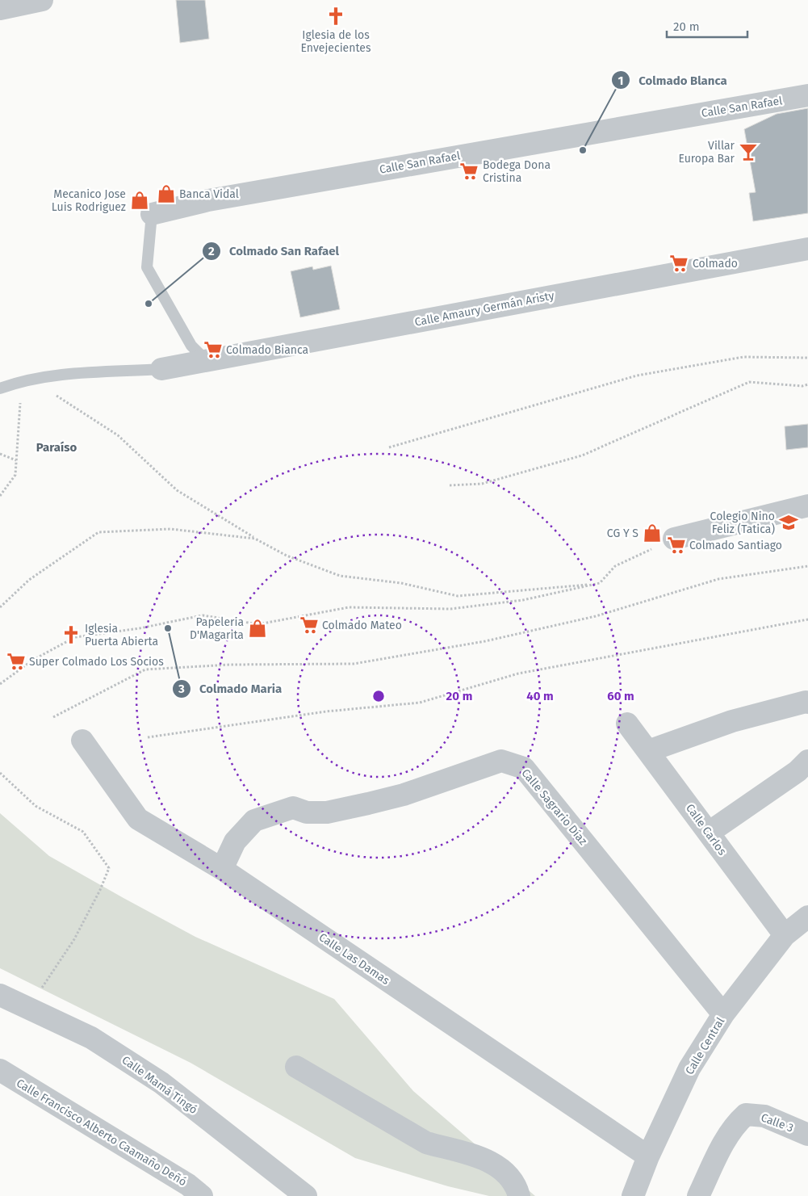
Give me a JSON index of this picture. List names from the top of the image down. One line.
{"streets":{"street":["Calle San Rafael","Calle Amaury Germán Aristy","Calle Sagrario Díaz","Calle Carlos","Calle Las Damas","Calle Central","Calle Mamá Tingó","Calle 3","Calle Francisco Alberto Caamaño Deñó"]},"crossings":[["Calle Sagrario Díaz","Calle Las Damas"],["Calle Sagrario Díaz","Calle Central"],["Calle Carlos","Calle Central"],["Calle Las Damas","Calle Central"]],"districts":["Paraíso"],"places":{"church":["Iglesia de los Envejecientes","Iglesia Puerta Abierta"],"other":["Colmado Blanca","Colmado San Rafael","Colmado Maria"],"bar":["Villar Europa Bar"],"supermarket":["Bodega Dona Cristina","Colmado","Colmado Bianca","Colmado Santiago","Colmado Mateo","Super Colmado Los Socios"],"shop":["Banca Vidal","Mecanico Jose Luis Rodriguez","CG Y S","Papeleria D'Magarita"],"school or university":["Colegio Nino Feliz (Tatica)"]},"scale_bar":"20 m","rings":["20 m","40 m","60 m"]}
